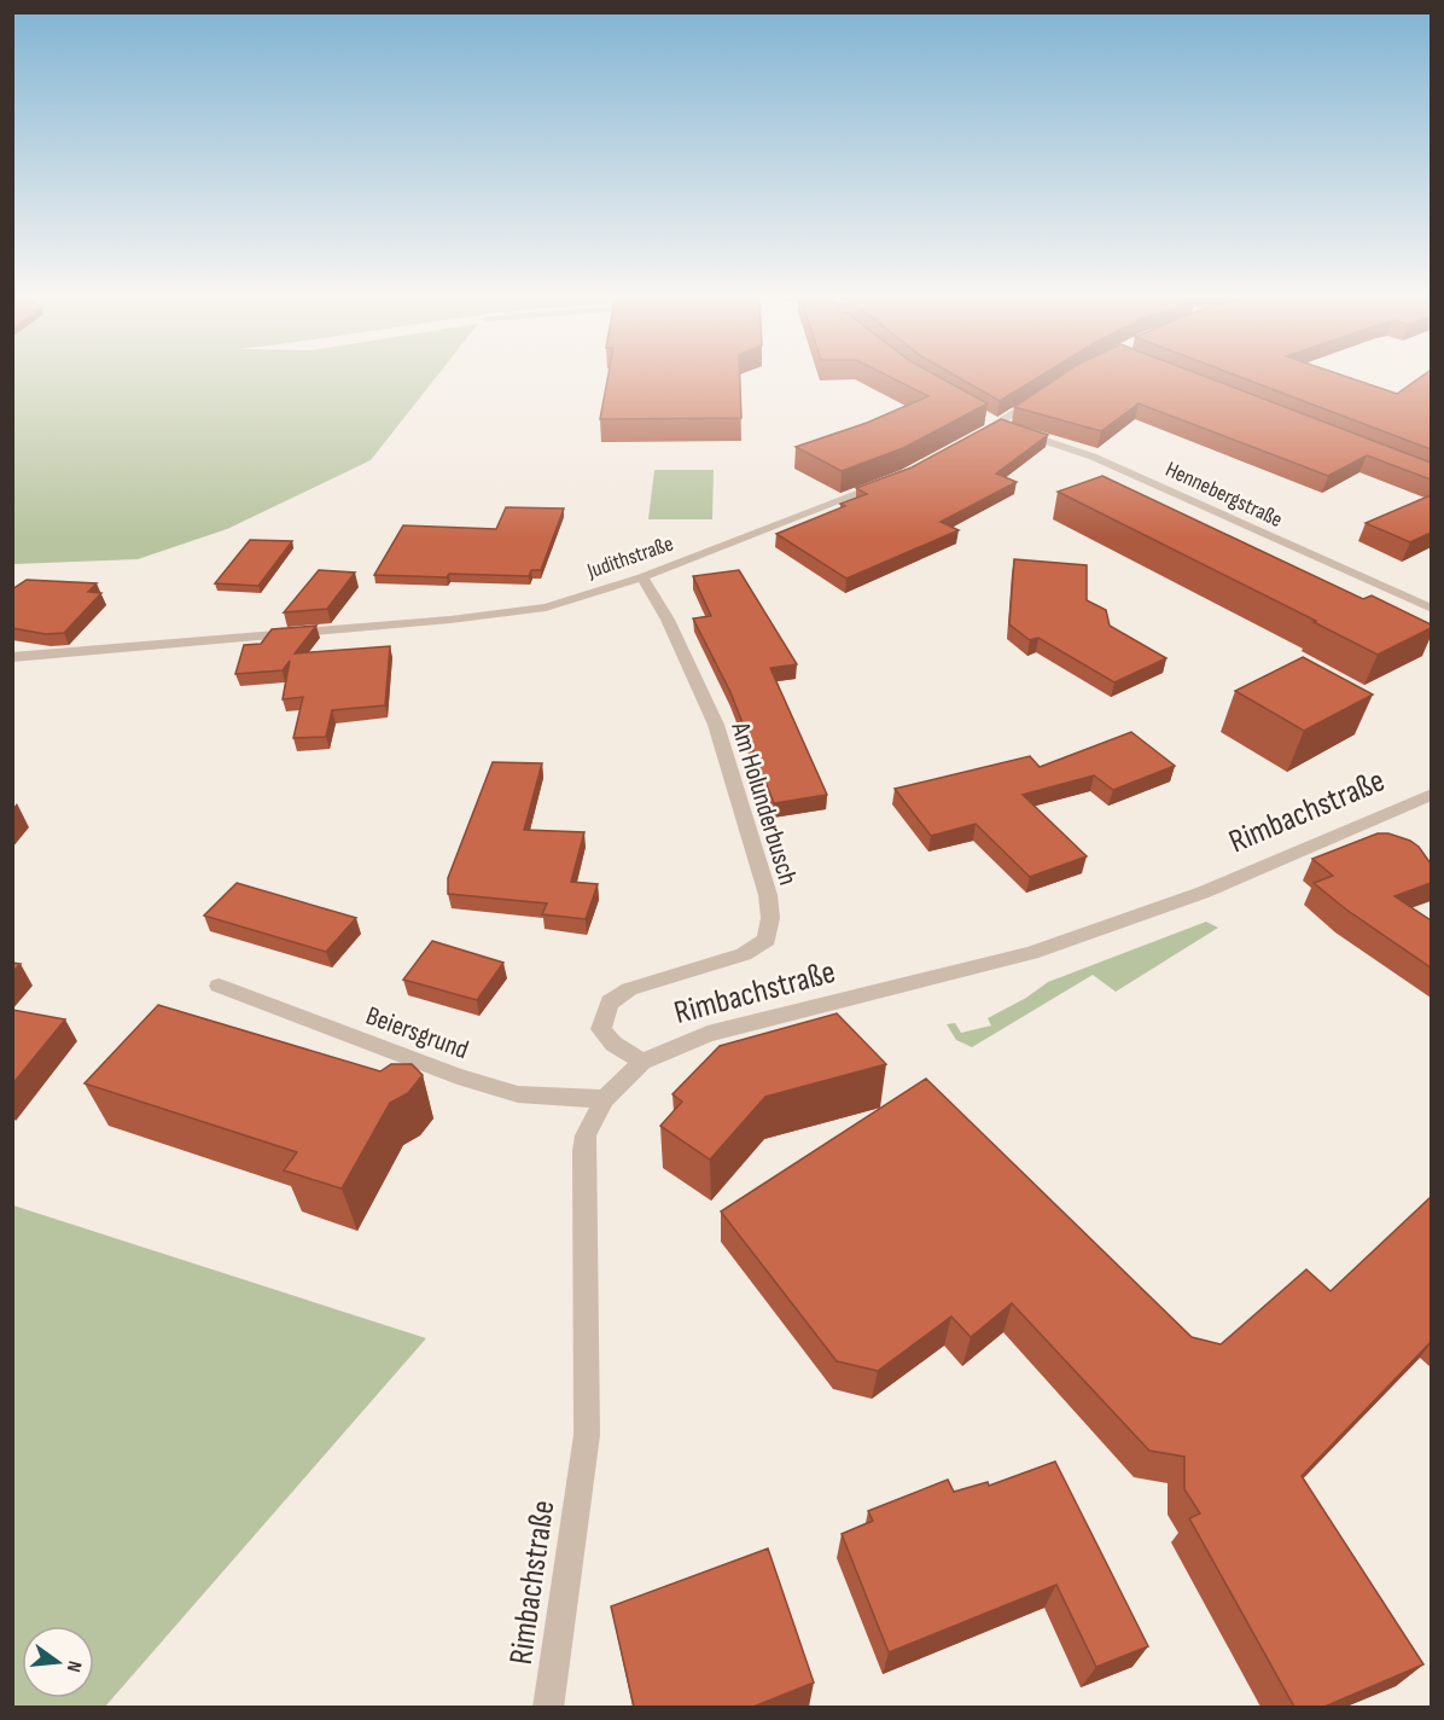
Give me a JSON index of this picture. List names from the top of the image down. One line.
{"streets":{"street":["Hennebergstraße","Judithstraße","Am Holunderbusch","Rimbachstraße","Beiersgrund"]},"crossings":[["Judithstraße","Am Holunderbusch"],["Am Holunderbusch","Rimbachstraße"],["Rimbachstraße","Beiersgrund"]],"north":"right"}
